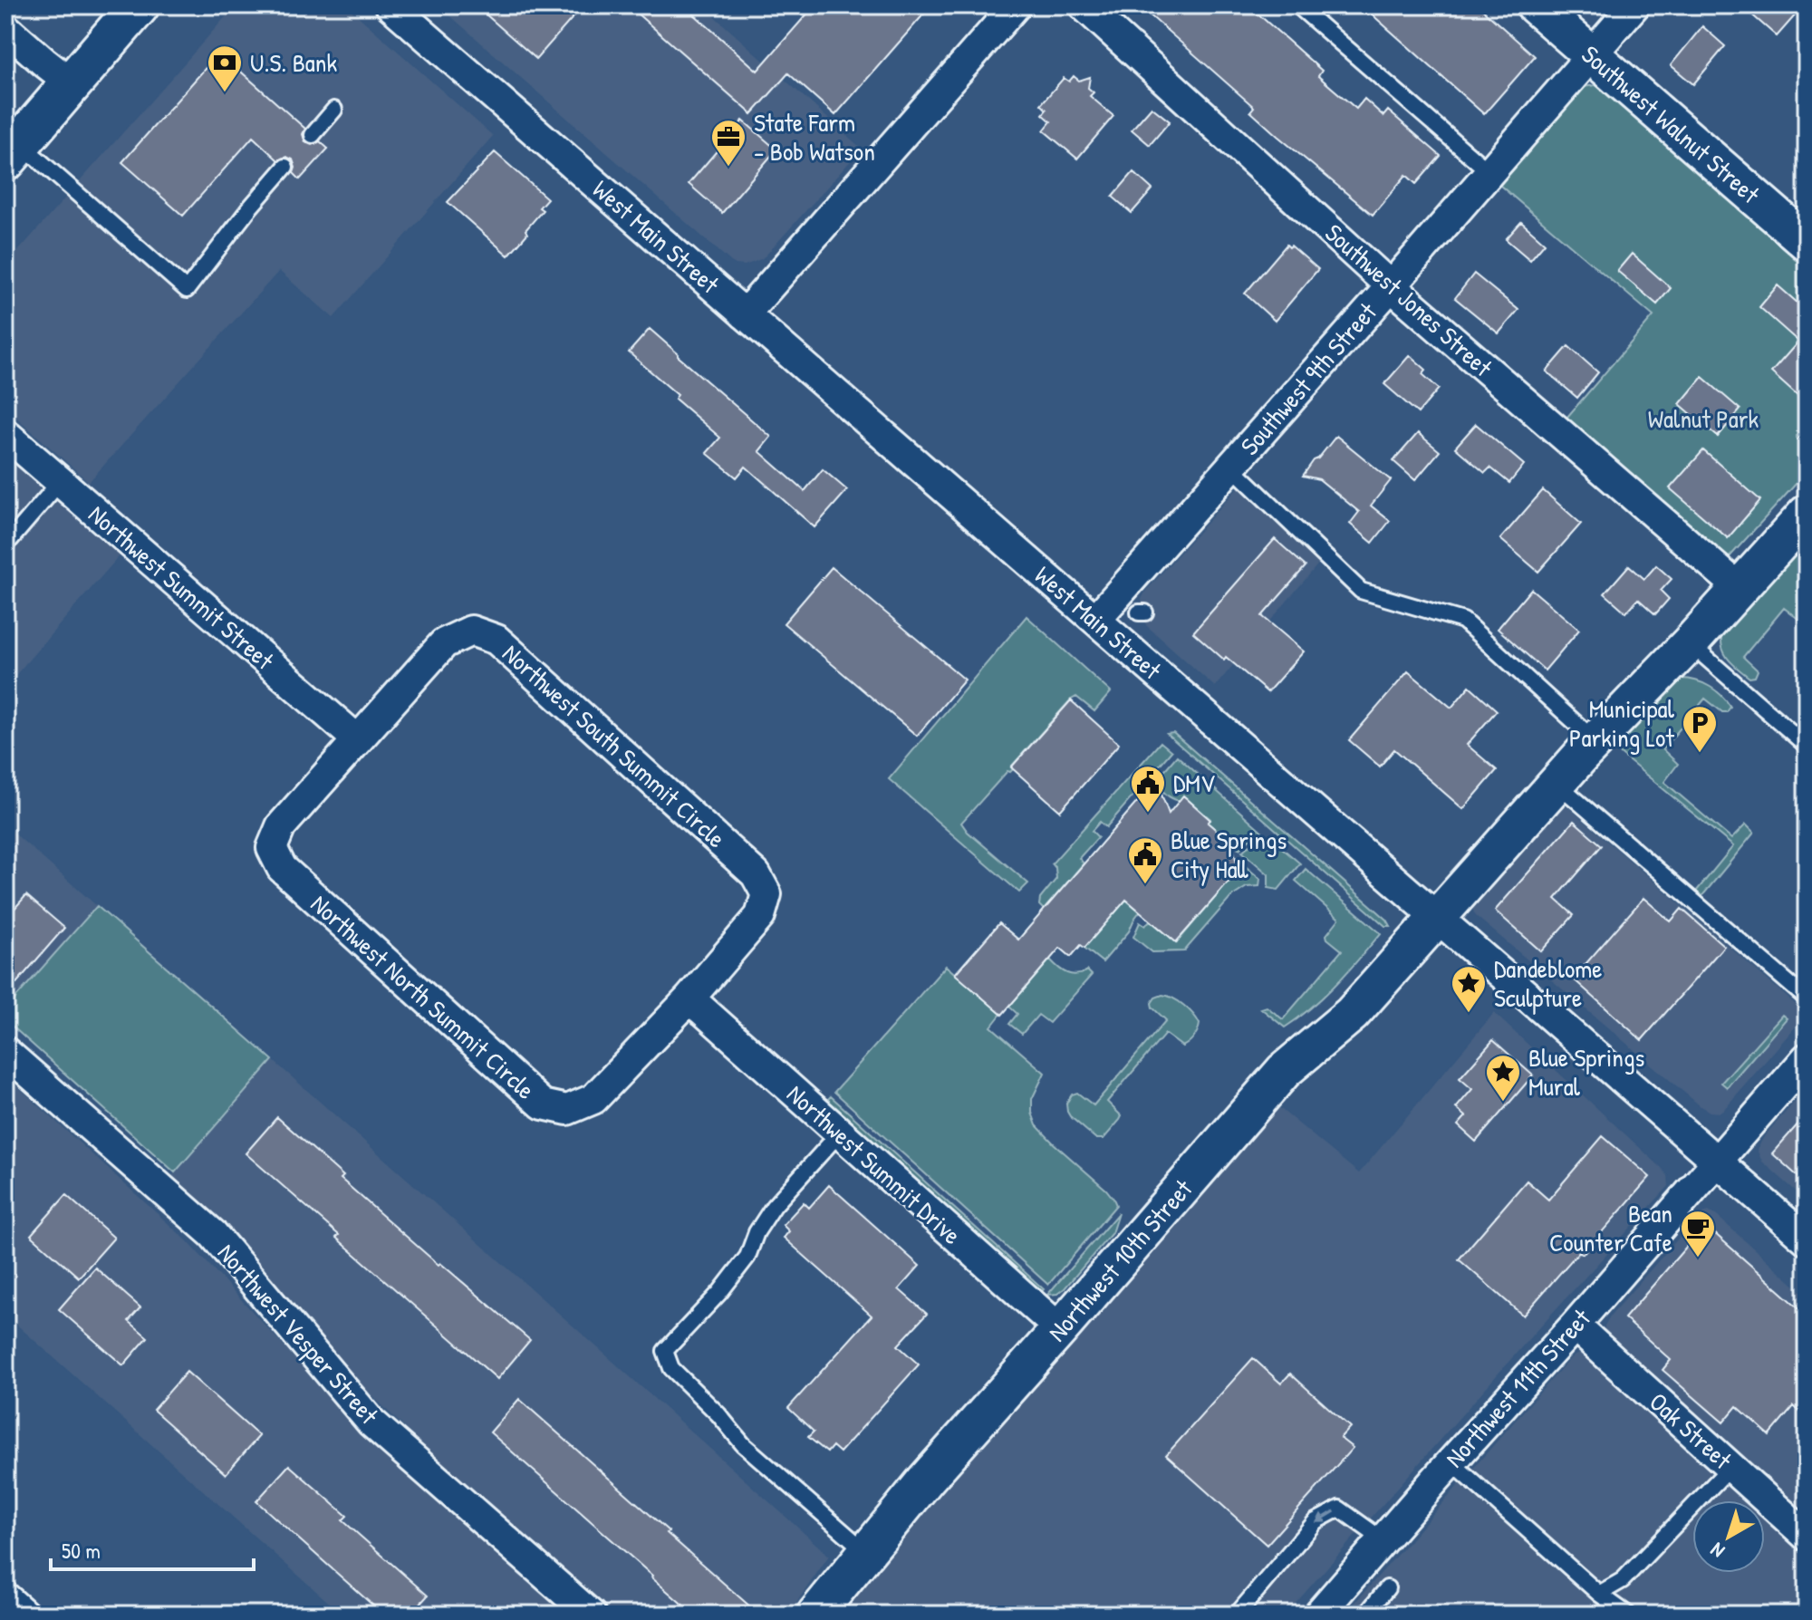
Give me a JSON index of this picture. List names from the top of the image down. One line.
{"streets":{"street":["Southwest Walnut Street","West Main Street","Southwest Jones Street","Southwest 9th Street","Northwest Summit Street","Northwest South Summit Circle","Northwest North Summit Circle","Northwest Summit Drive","Northwest 10th Street","Northwest Vesper Street","Northwest 11th Street","Oak Street"]},"crossings":[["Southwest Walnut Street","Southwest 9th Street"],["West Main Street","Southwest 9th Street"],["West Main Street","Northwest 10th Street"],["West Main Street","Northwest 11th Street"],["Southwest Jones Street","Southwest 9th Street"],["Southwest Jones Street","Northwest 10th Street"],["Northwest Summit Street","Northwest South Summit Circle"],["Northwest Summit Street","Northwest North Summit Circle"],["Northwest South Summit Circle","Northwest North Summit Circle"],["Northwest South Summit Circle","Northwest Summit Drive"],["Northwest North Summit Circle","Northwest Summit Drive"],["Northwest Summit Drive","Northwest 10th Street"],["Northwest 11th Street","Oak Street"]],"parks":["Walnut Park"],"places":{"bank":["U.S. Bank"],"office":["State Farm - Bob Watson"],"parking":["Municipal Parking Lot"],"public building":["DMV","Blue Springs City Hall"],"place":["Dandeblome Sculpture","Blue Springs Mural"],"cafe":["Bean Counter Cafe"]},"scale_bar":"50 m","north":"bottom left"}
